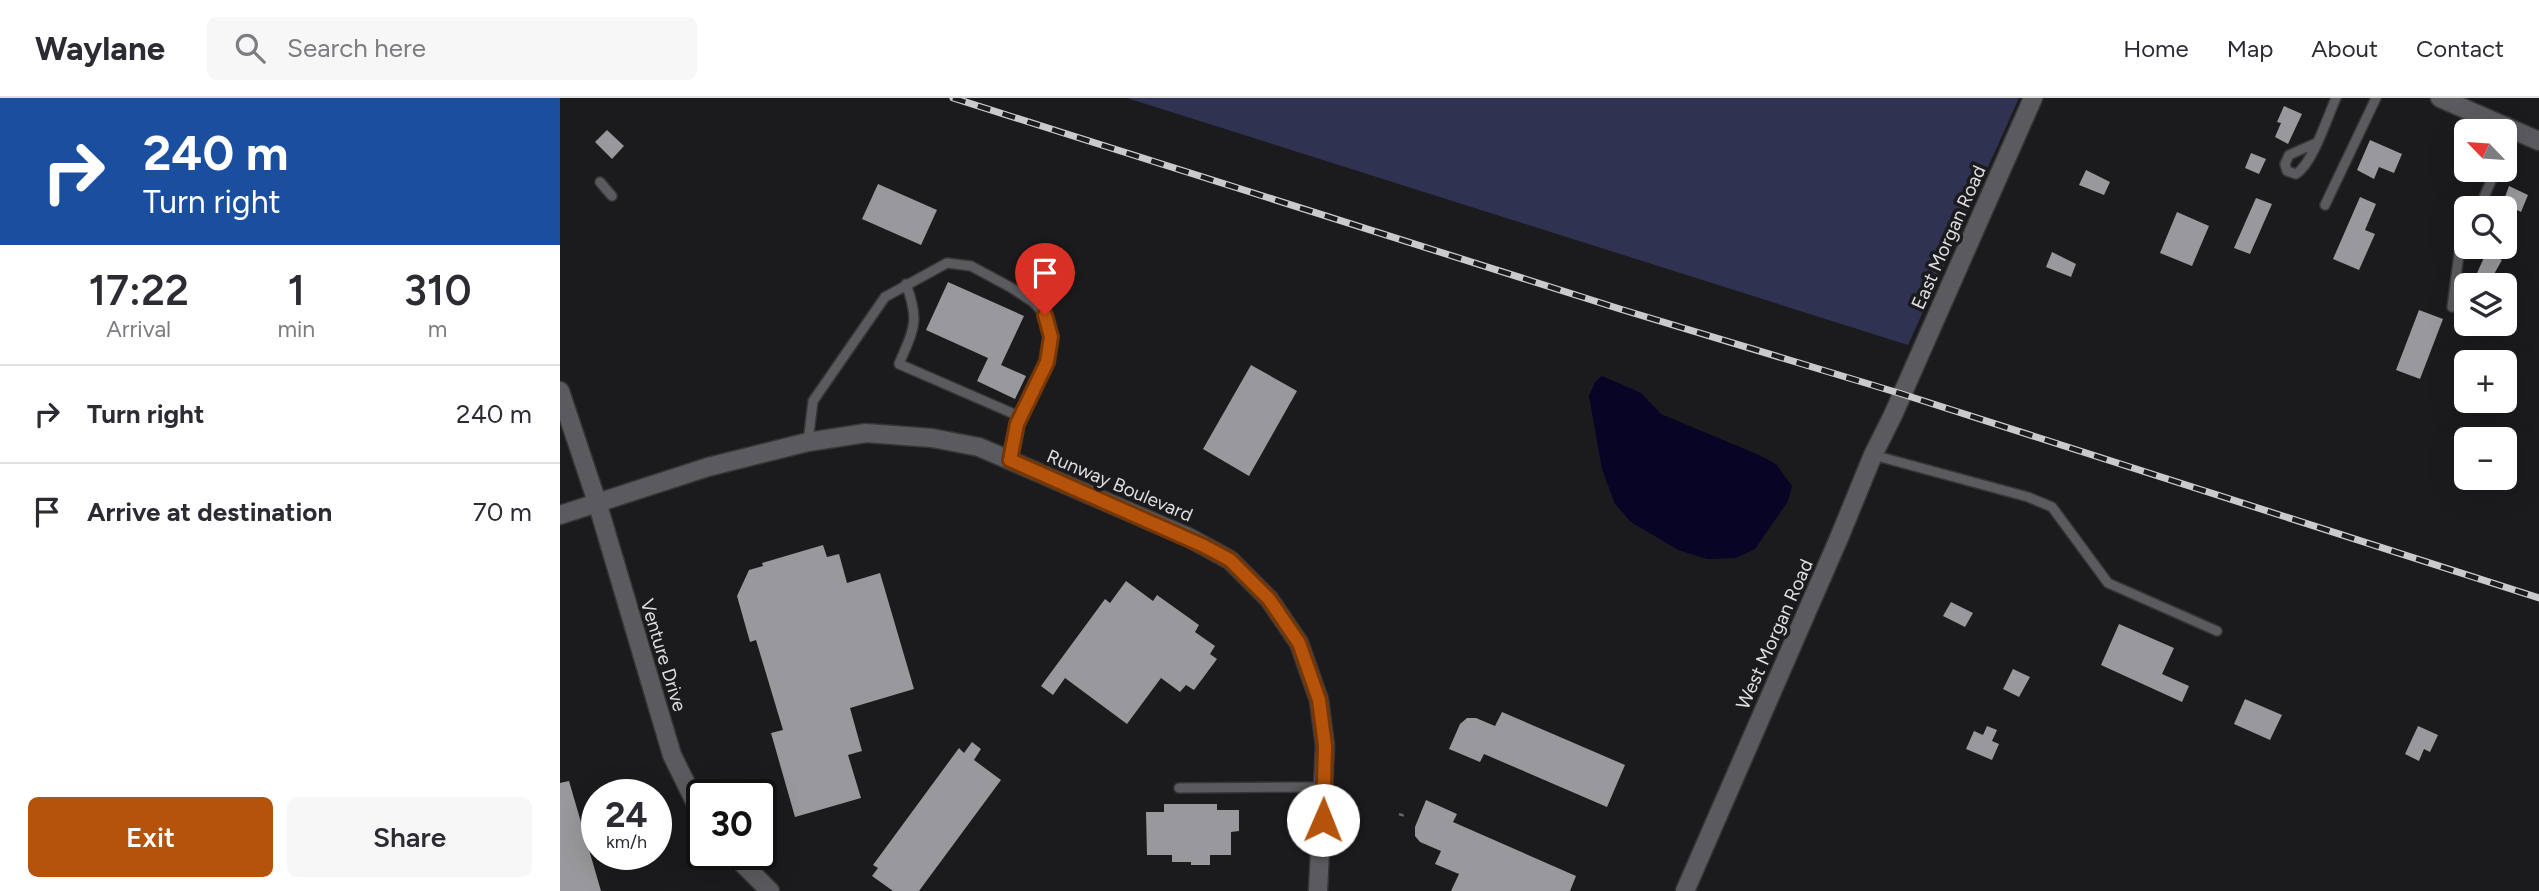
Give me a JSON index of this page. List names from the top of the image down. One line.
{"streets":{"street":["East Morgan Road","Runway Boulevard","West Morgan Road","Venture Drive"]},"crossings":[["East Morgan Road","West Morgan Road"],["Runway Boulevard","Venture Drive"]],"north":"top left","page":{"header":"Waylane","search":"Search here","nav":["Home","Map","About","Contact"],"turn":["240 m","Turn right"],"map_buttons":["+","−"],"eta":["17:22","Arrival","1","min","310","m"],"list":[{"name":"Turn right","value":"240 m"},{"name":"Arrive at destination","value":"70 m"}],"speed":"24 km/h","limit":"30","buttons":["Exit","Share"]}}
